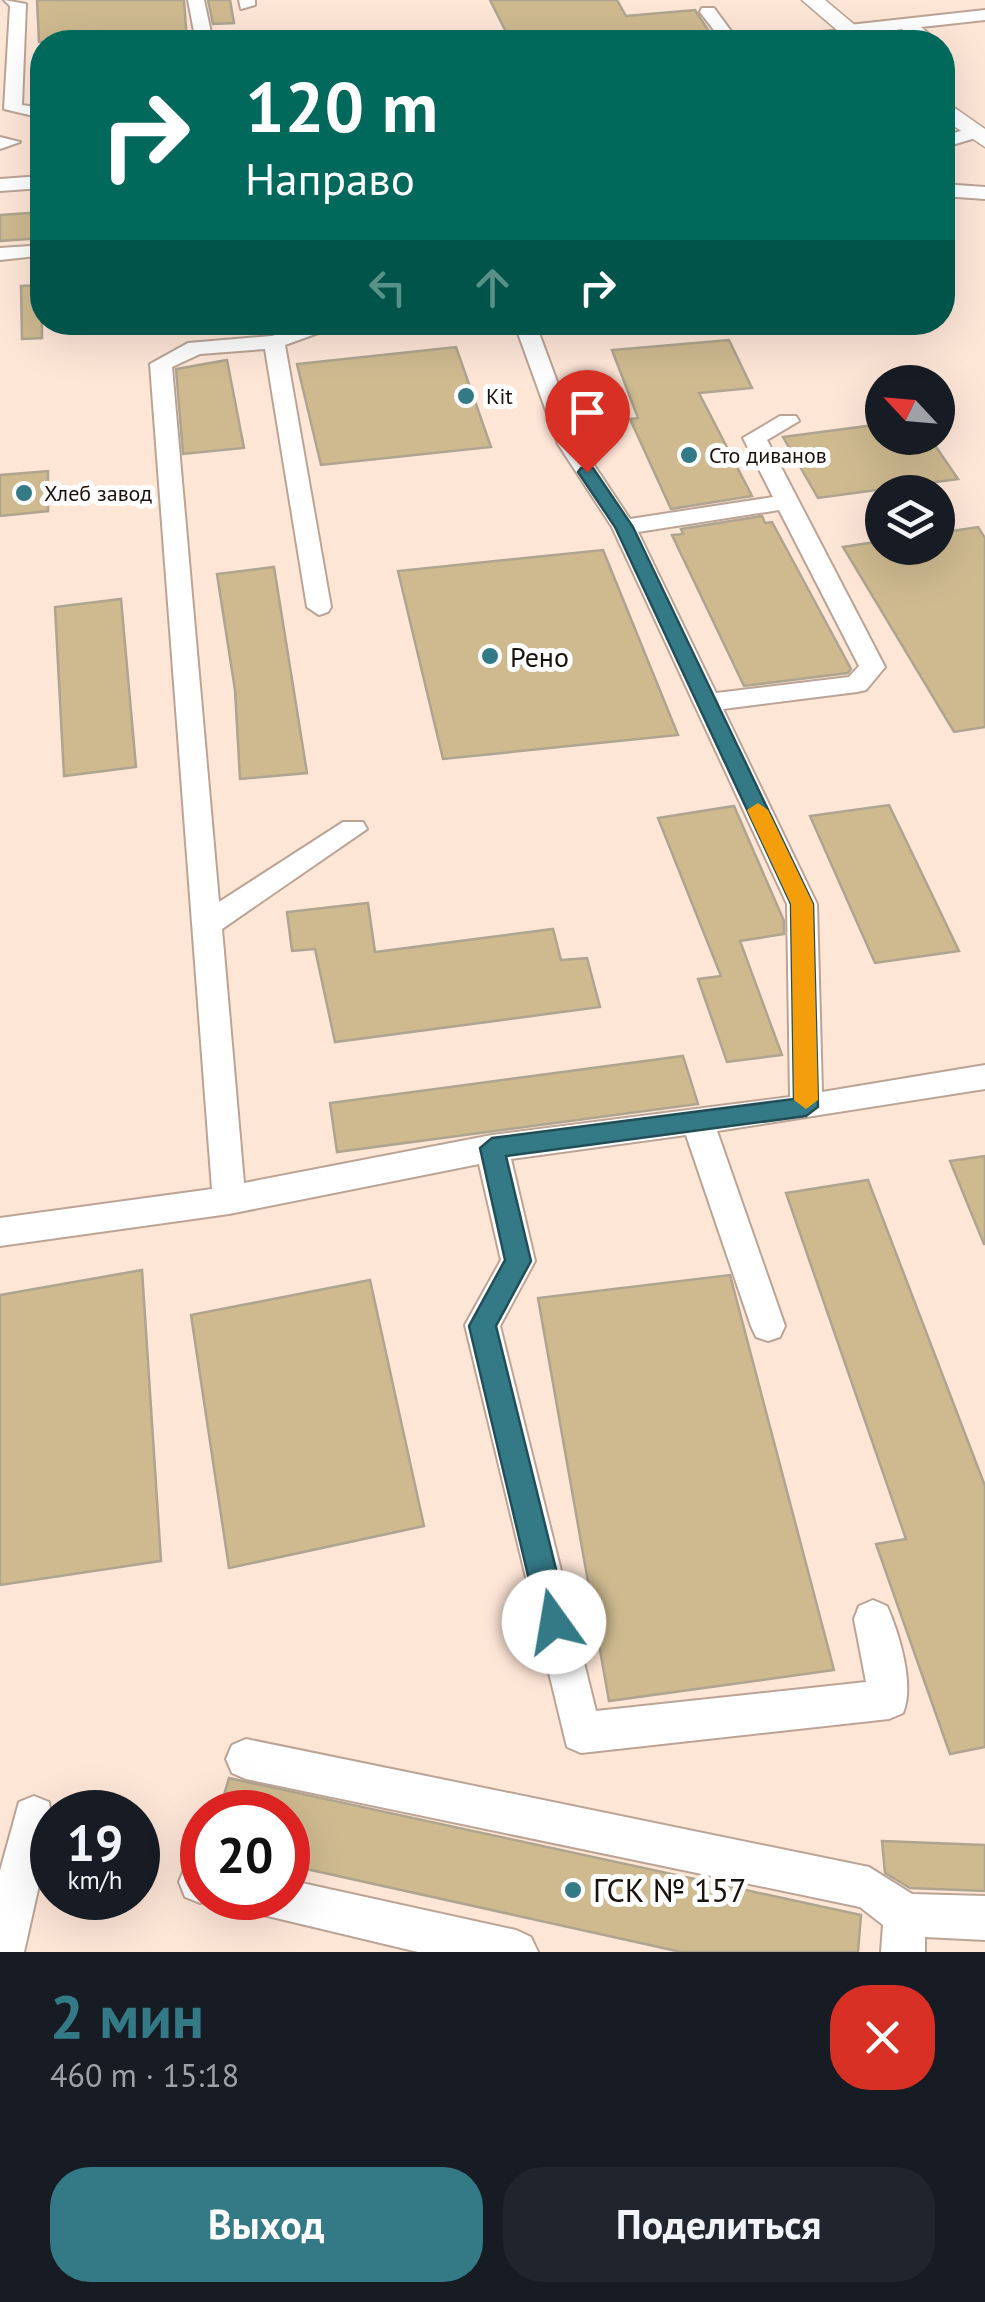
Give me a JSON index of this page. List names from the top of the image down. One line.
{"places":["Kit","Сто диванов","Хлеб завод","Рено","ГСК № 157"],"north":"top left","page":{"turn":["120 m","Направо"],"speed":"19 km/h","limit":"20","heading":["2 мин","460 m · 15:18"],"buttons":["Выход","Поделиться"]}}
